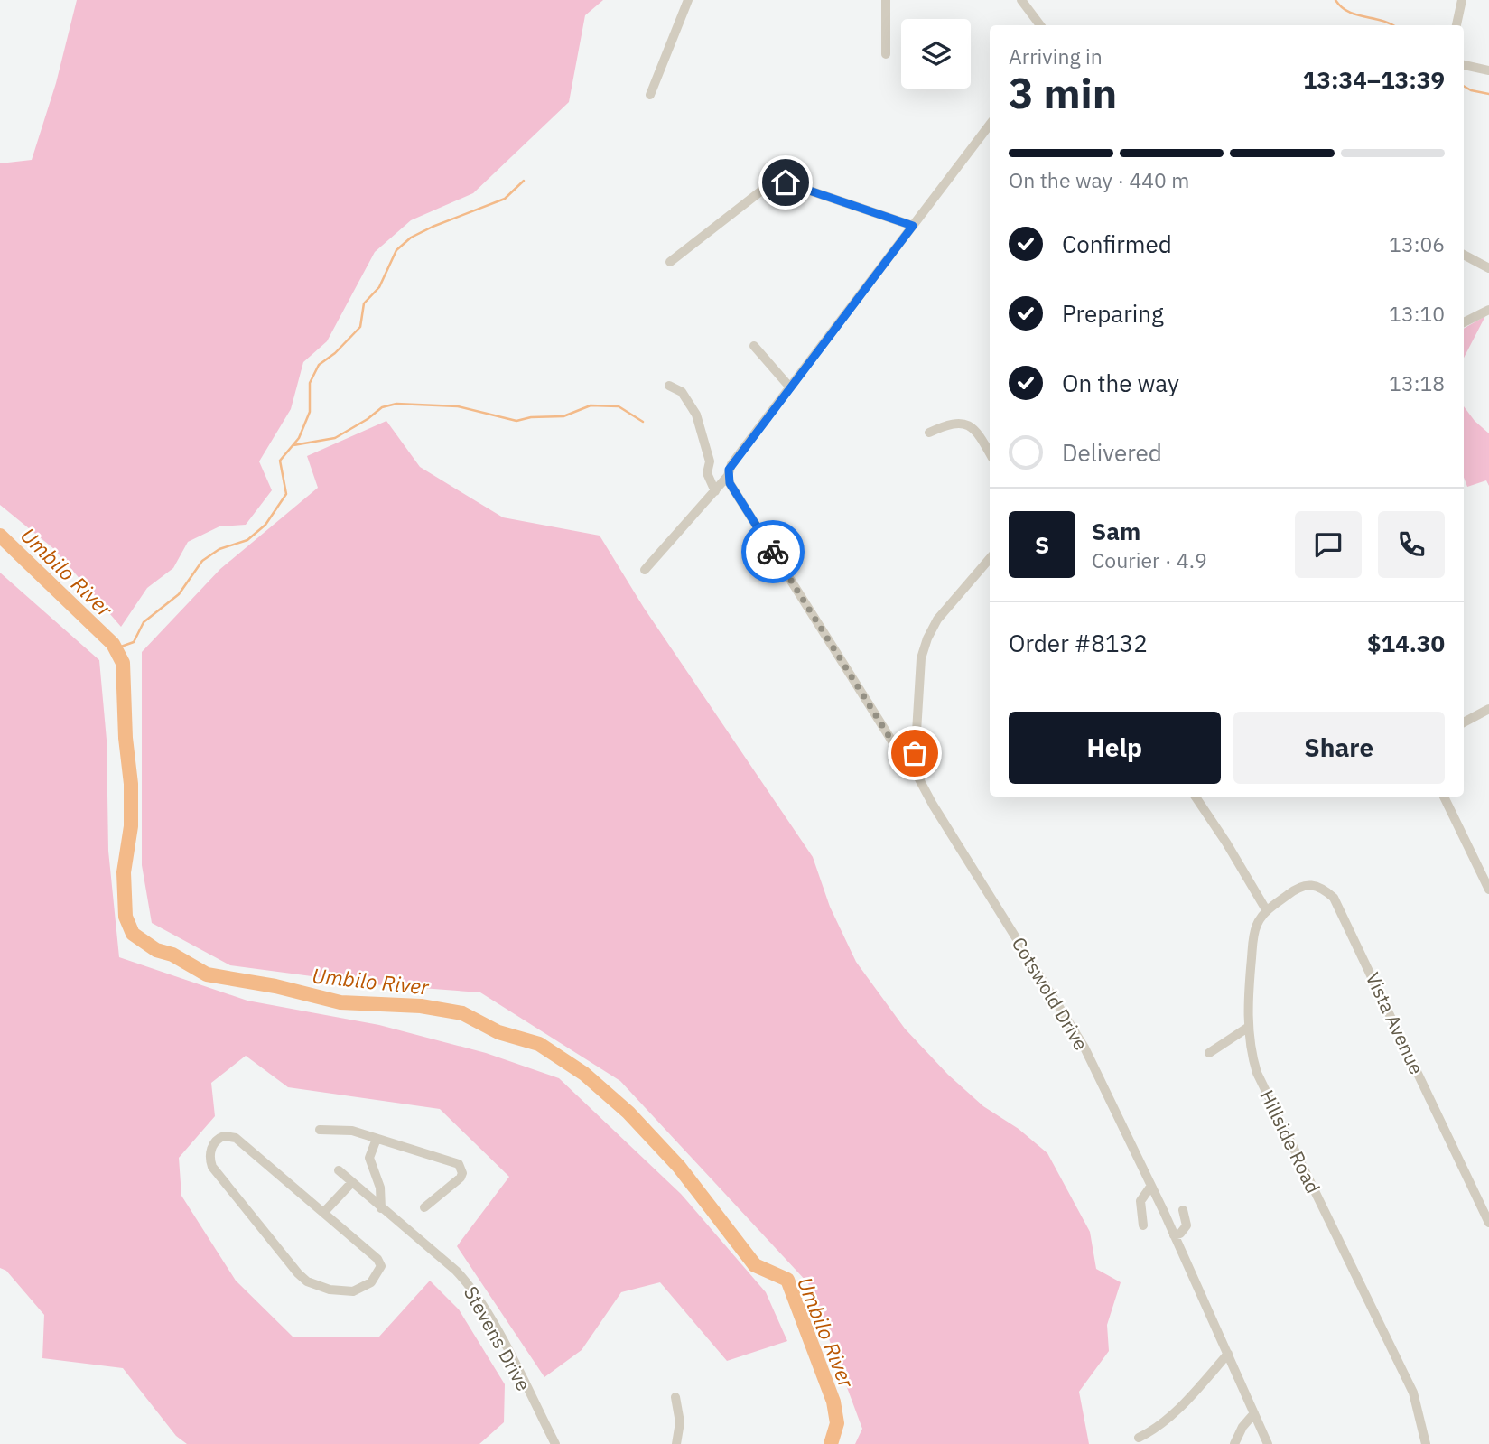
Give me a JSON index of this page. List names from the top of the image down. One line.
{"streets":{"street":["Cotswold Drive","Vista Avenue","Hillside Road","Stevens Drive"]},"crossings":[["Vista Avenue","Hillside Road"]],"water":["Umbilo River"],"page":{"heading":["3 min","Arriving in","13:34–13:39"],"panel":["Sam","Courier · 4.9","Order #8132","$14.30"],"bar":"On the way · 440 m","list":[["Confirmed","13:06"],["Preparing","13:10"],["On the way","13:18"],"Delivered"],"round":"S","buttons":["Help","Share"]}}
